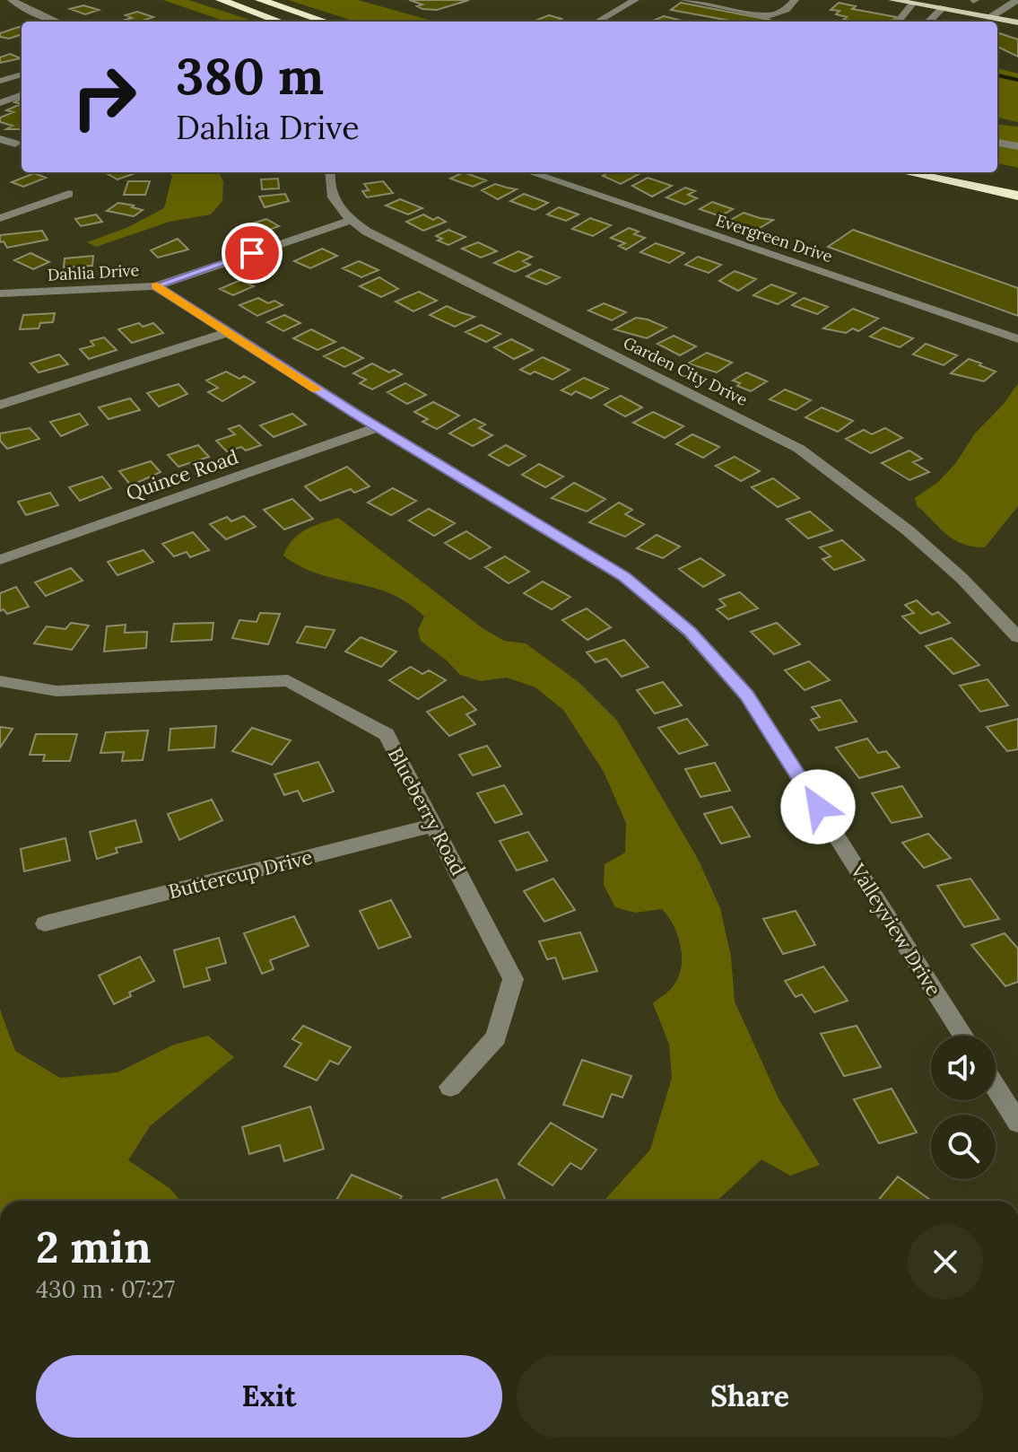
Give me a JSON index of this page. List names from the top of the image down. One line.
{"streets":{"street":["Evergreen Drive","Dahlia Drive","Garden City Drive","Quince Road","Blueberry Road","Buttercup Drive","Valleyview Drive"]},"crossings":[["Dahlia Drive","Garden City Drive"],["Dahlia Drive","Valleyview Drive"],["Quince Road","Valleyview Drive"],["Blueberry Road","Buttercup Drive"]],"page":{"turn":["380 m","Dahlia Drive"],"heading":["2 min","430 m · 07:27"],"buttons":["Exit","Share"]}}
